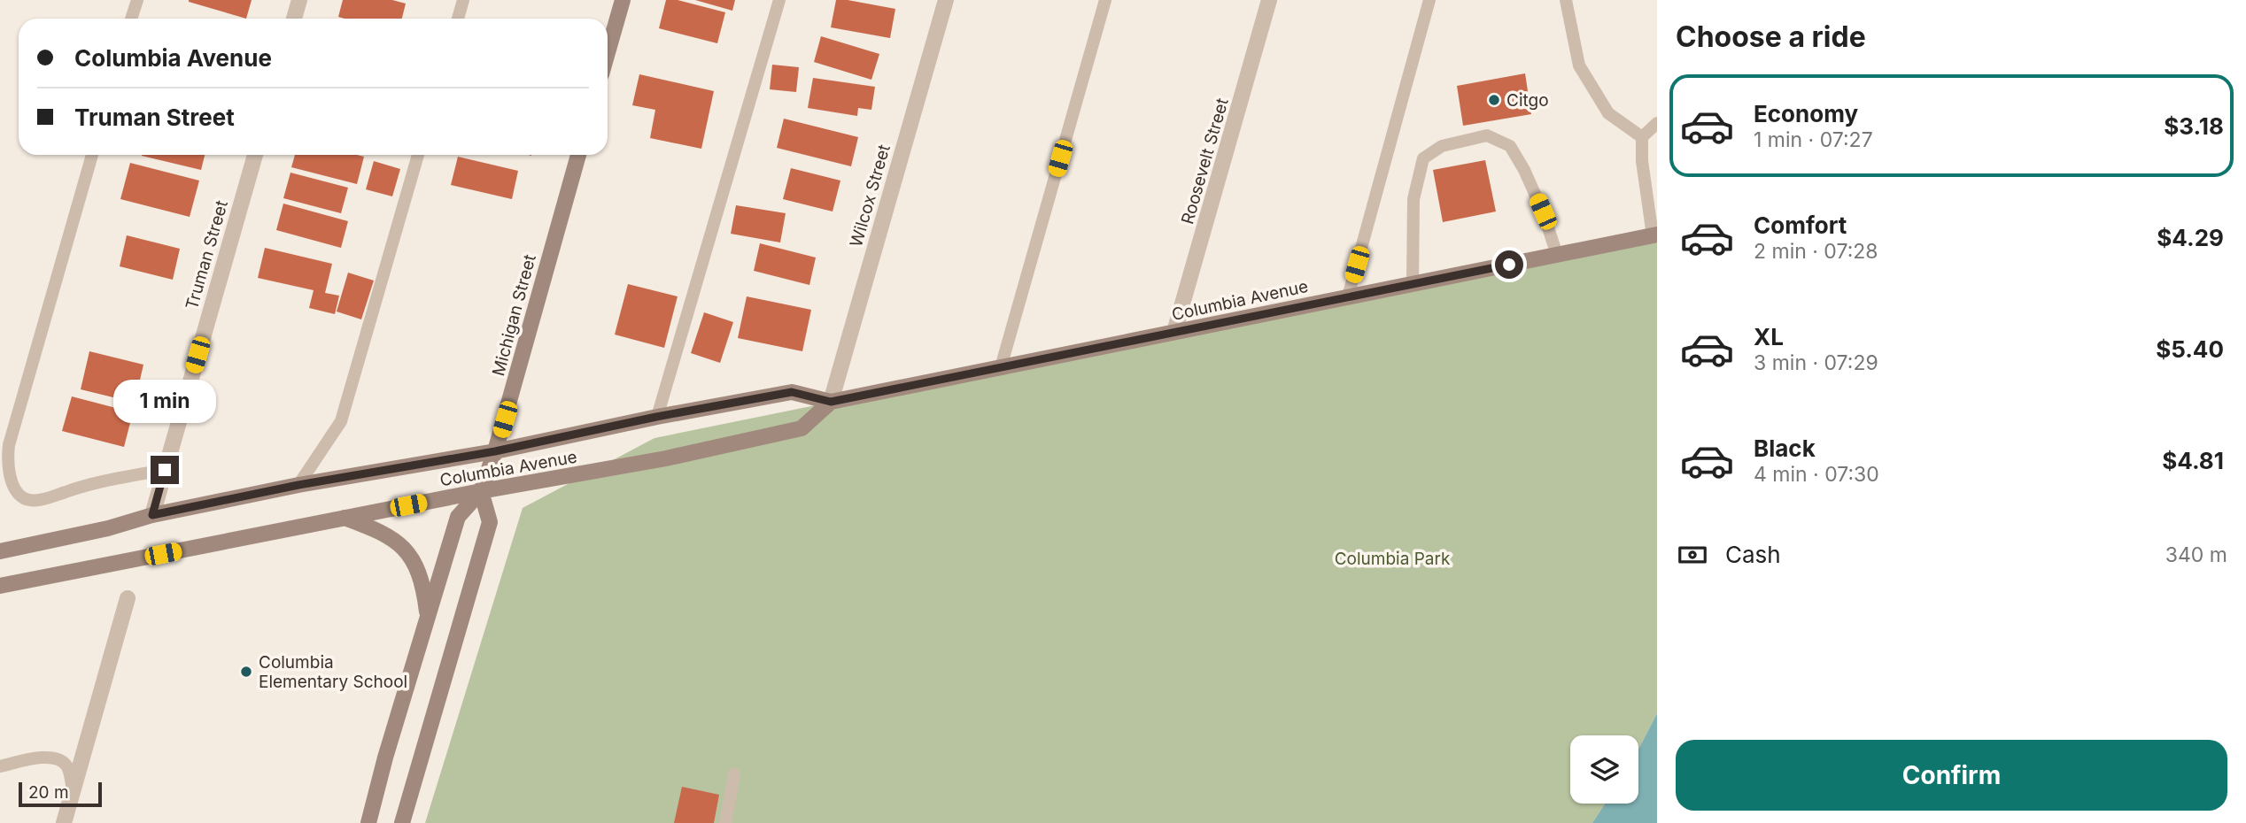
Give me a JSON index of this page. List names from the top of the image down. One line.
{"streets":{"street":["Roosevelt Street","Wilcox Street","Truman Street","Columbia Avenue","Michigan Street"]},"crossings":[["Roosevelt Street","Columbia Avenue"],["Wilcox Street","Columbia Avenue"],["Truman Street","Columbia Avenue"],["Columbia Avenue","Michigan Street"]],"parks":["Columbia Park"],"places":["Citgo","Columbia Elementary School"],"scale_bar":"20 m","page":{"heading":"Choose a ride","banner":["Columbia Avenue","Truman Street"],"list":[{"name":"Economy","note":"1 min · 07:27","value":"$3.18"},{"name":"Comfort","note":"2 min · 07:28","value":"$4.29"},{"name":"XL","note":"3 min · 07:29","value":"$5.40"},{"name":"Black","note":"4 min · 07:30","value":"$4.81"}],"bubble":"1 min","pay":["Cash","340 m"],"buttons":"Confirm","scale":"20 m"}}
